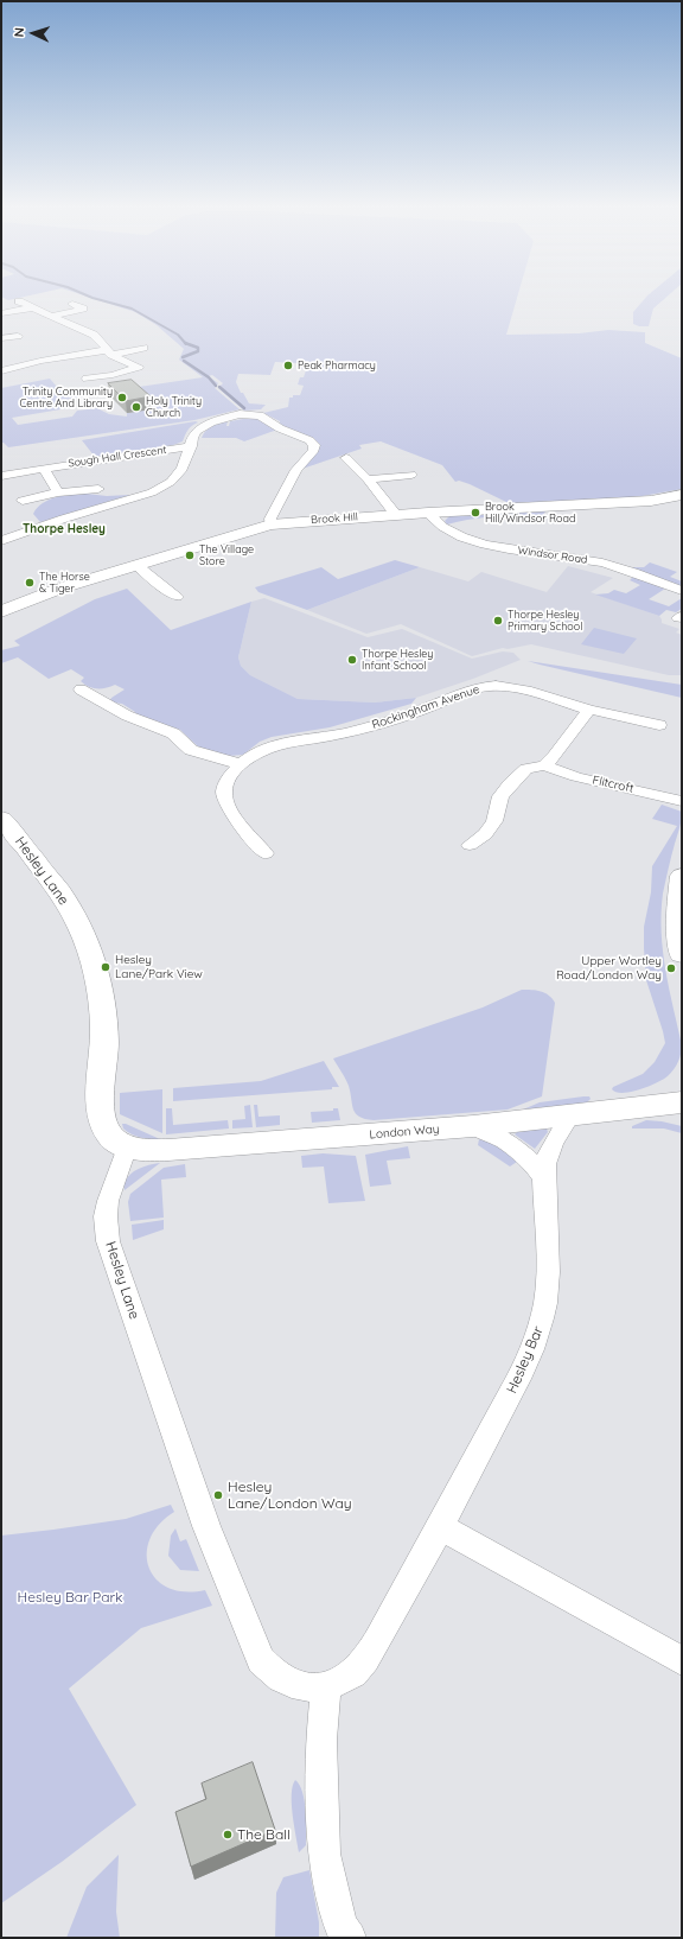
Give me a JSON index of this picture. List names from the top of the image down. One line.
{"streets":{"main road":["Brook Hill","Hesley Lane","London Way"],"street":["Sough Hall Crescent","Windsor Road","Rockingham Avenue","Flitcroft","Hesley Bar"]},"crossings":[["Brook Hill","Windsor Road"],["Hesley Lane","London Way"],["Hesley Lane","Hesley Bar"],["London Way","Hesley Bar"]],"districts":["Thorpe Hesley"],"parks":["Hesley Bar Park"],"places":["Peak Pharmacy","Trinity Community Centre And Library","Holy Trinity Church","Brook Hill/Windsor Road","The Village Store","The Horse & Tiger","Thorpe Hesley Primary School","Thorpe Hesley Infant School","Hesley Lane/Park View","Upper Wortley Road/London Way","Hesley Lane/London Way","The Ball"],"north":"left"}
